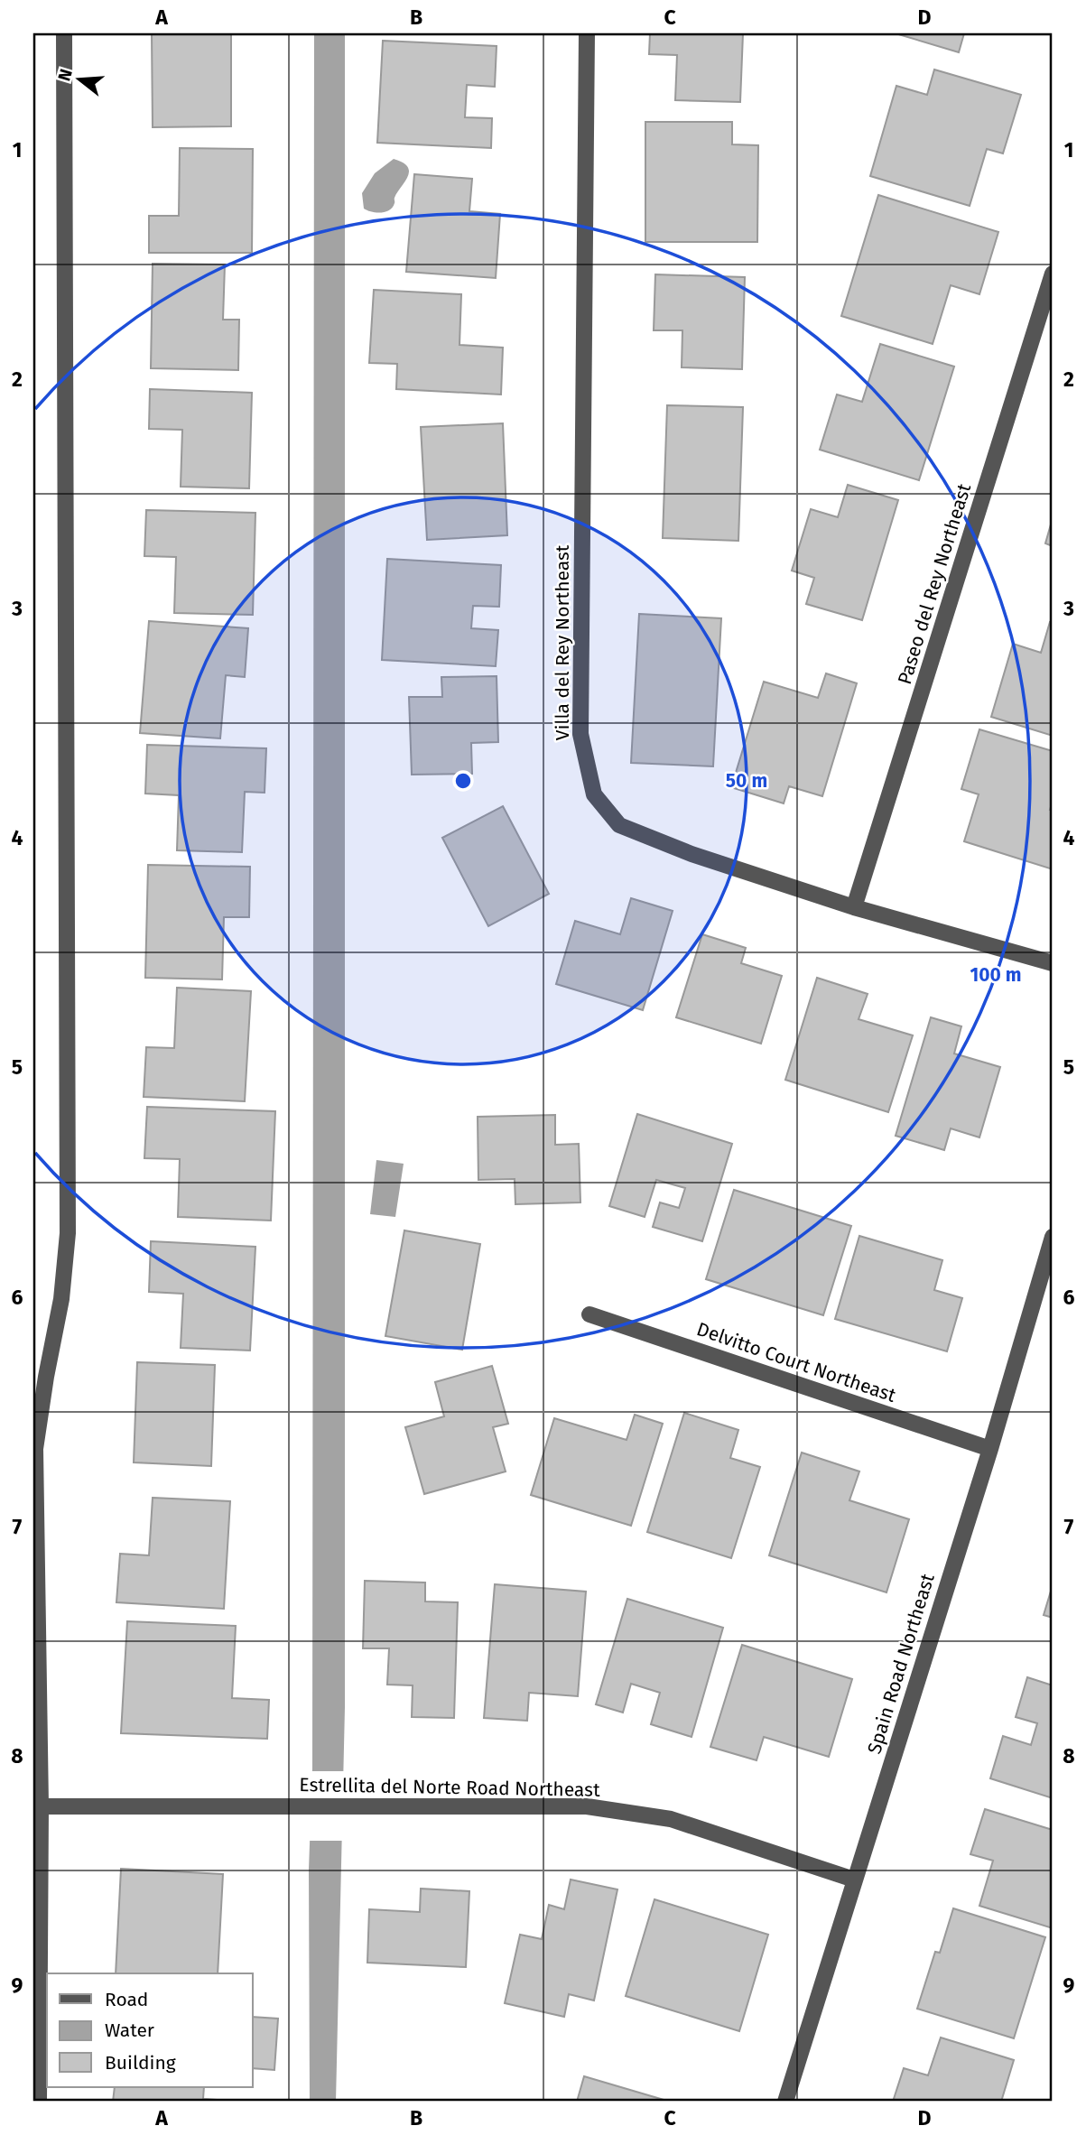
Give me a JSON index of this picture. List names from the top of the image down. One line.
{"streets":{"street":["Paseo del Rey Northeast","Villa del Rey Northeast","Delvitto Court Northeast","Spain Road Northeast","Estrellita del Norte Road Northeast"]},"crossings":[["Paseo del Rey Northeast","Villa del Rey Northeast"],["Delvitto Court Northeast","Spain Road Northeast"],["Spain Road Northeast","Estrellita del Norte Road Northeast"]],"legend":["Road","Water","Building"],"north":"left","grid":{"columns":["A","B","C","D"],"rows":["1","2","3","4","5","6","7","8","9"]},"rings":["50 m","100 m"]}
